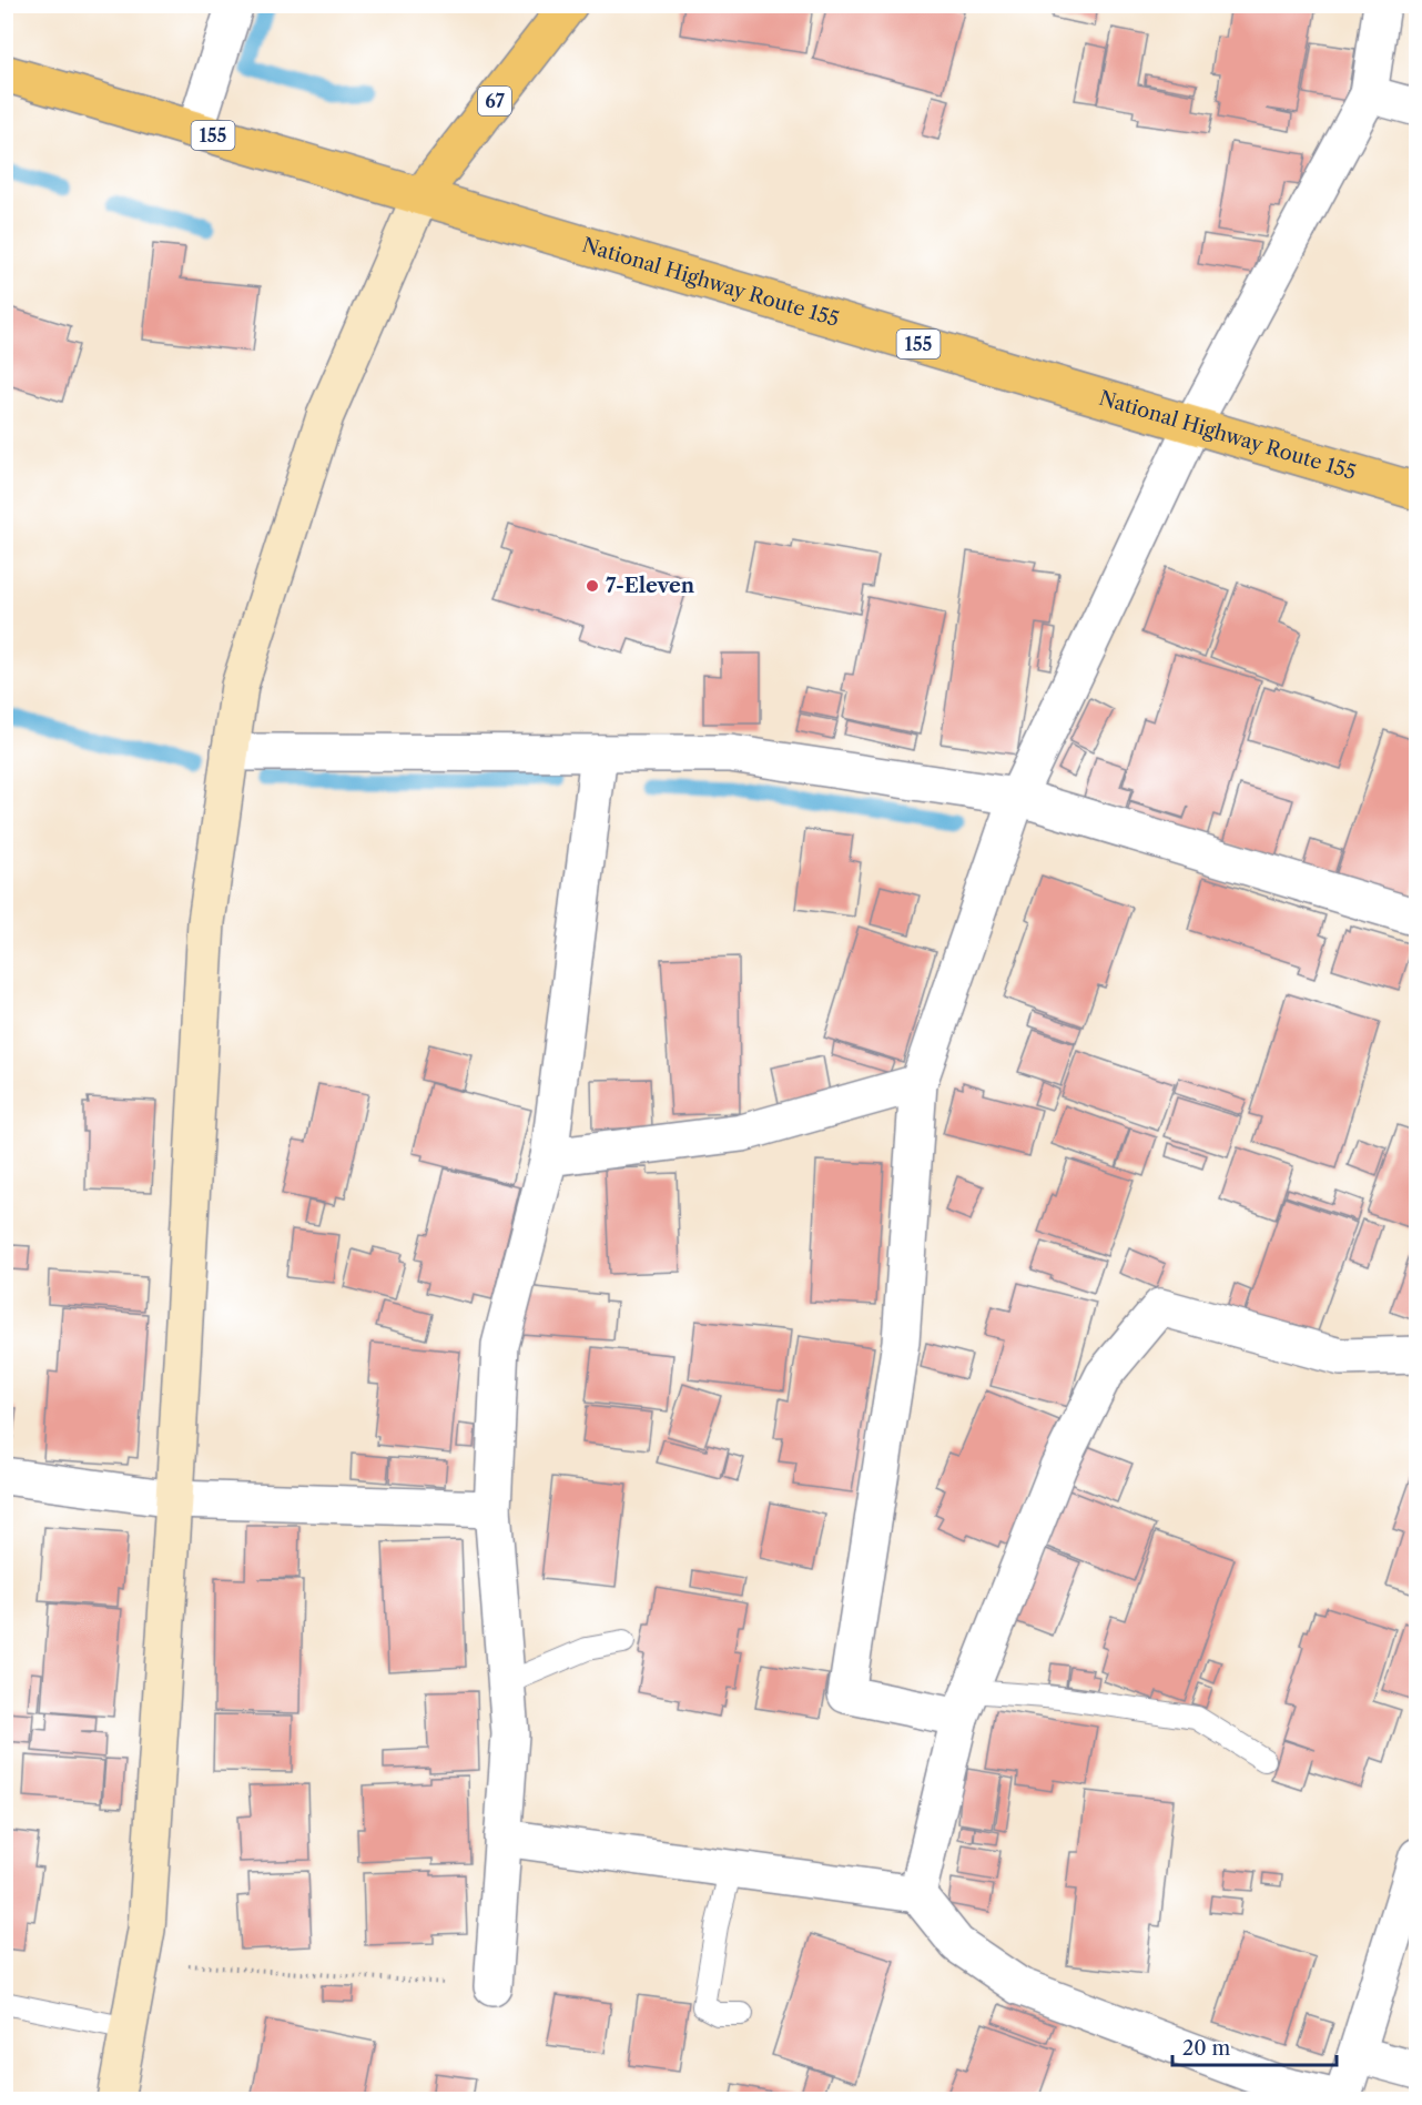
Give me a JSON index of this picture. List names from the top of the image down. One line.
{"streets":{"main road":["67","155","National Highway Route 155"]},"crossings":[["67","National Highway Route 155"]],"places":["7-Eleven"],"scale_bar":"20 m"}
